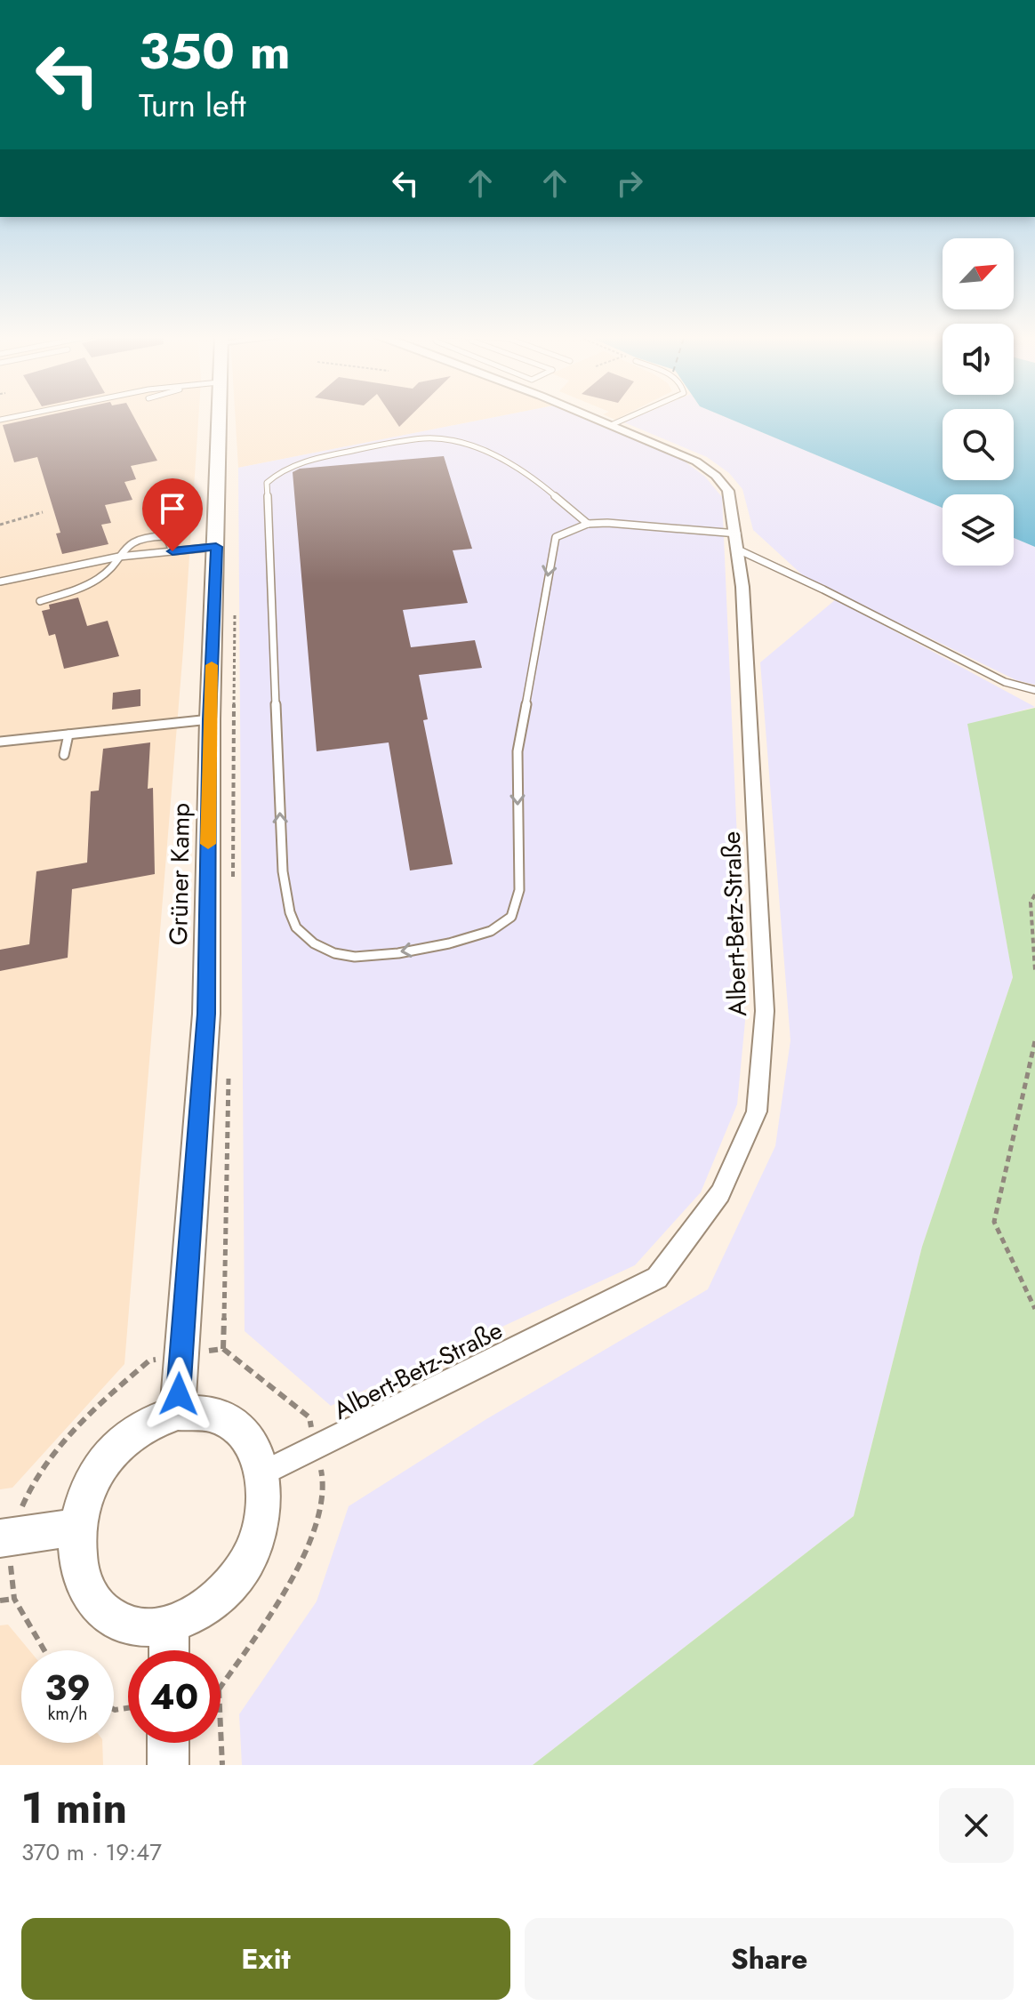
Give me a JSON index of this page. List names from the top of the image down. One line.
{"streets":{"street":["Grüner Kamp","Albert-Betz-Straße"]},"crossings":[["Grüner Kamp","Albert-Betz-Straße"]],"north":"top right","page":{"turn":["350 m","Turn left"],"speed":"39 km/h","limit":"40","heading":["1 min","370 m · 19:47"],"buttons":["Exit","Share"]}}
